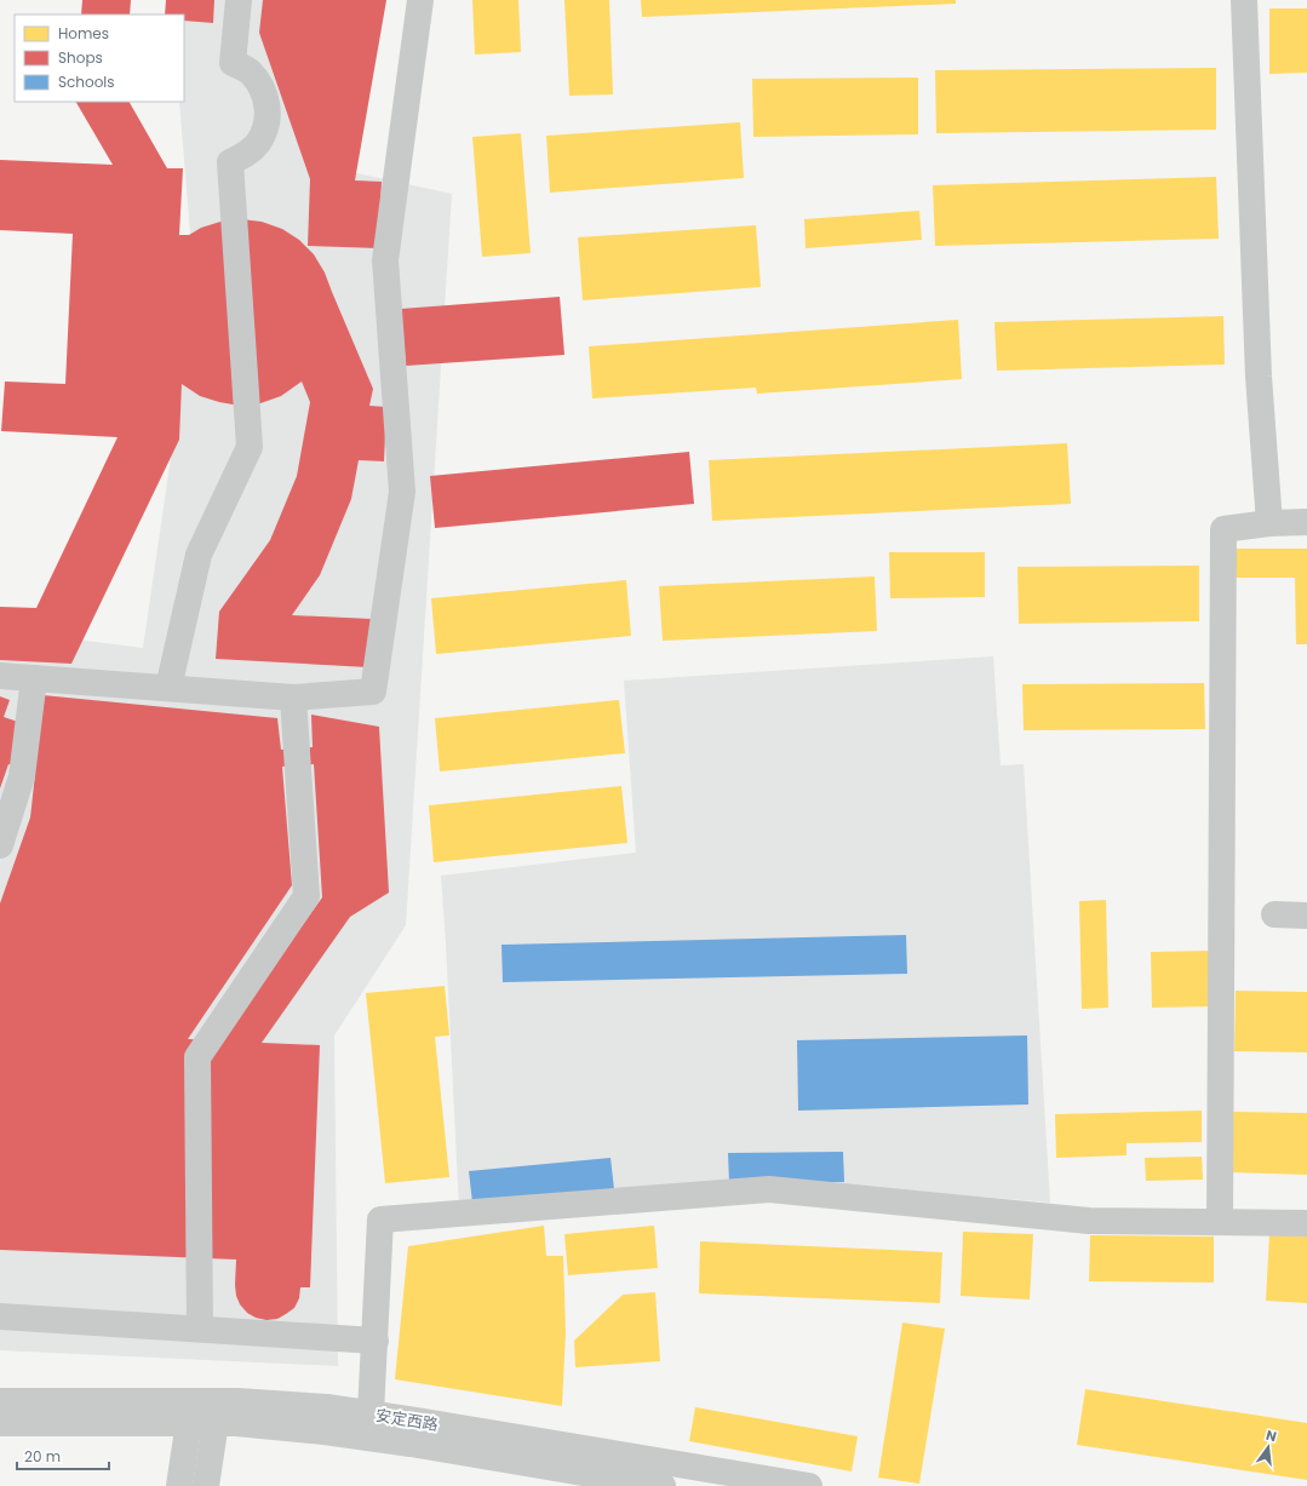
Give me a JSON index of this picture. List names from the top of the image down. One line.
{"streets":{"street":["安定西路"]},"legend":["Homes","Shops","Schools"],"scale_bar":"20 m","north":"top"}
